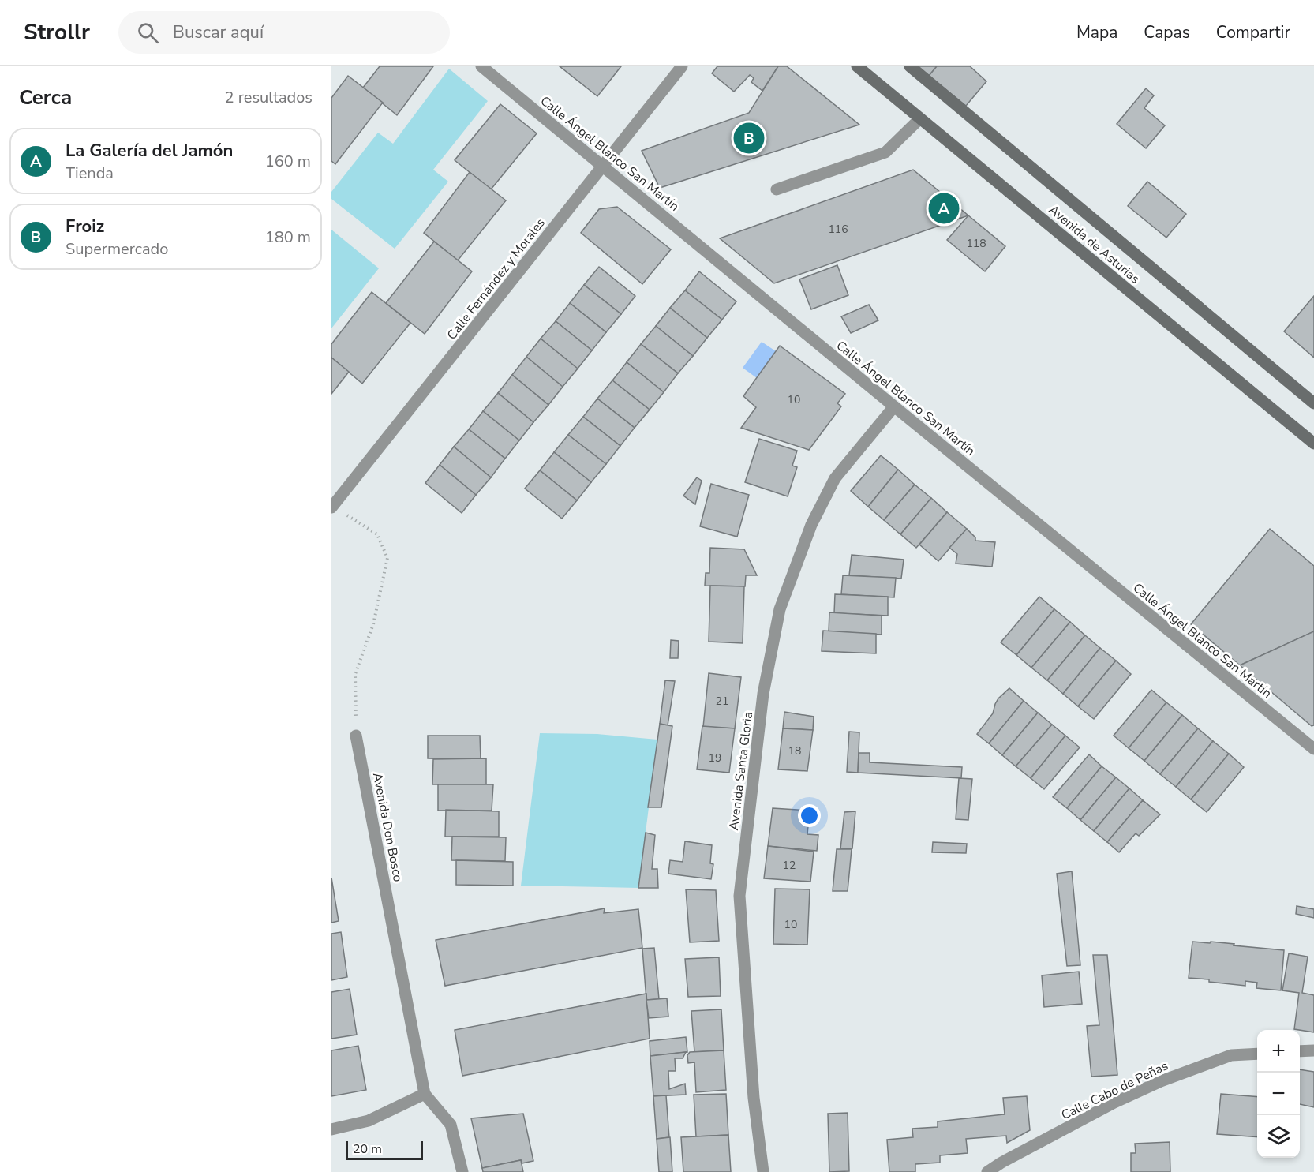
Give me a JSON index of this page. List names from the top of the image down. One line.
{"streets":{"main road":["Avenida de Asturias"],"street":["Calle Ángel Blanco San Martín","Calle Fernández y Morales","Avenida Santa Gloria","Avenida Don Bosco","Calle Cabo de Peñas"]},"crossings":[["Calle Ángel Blanco San Martín","Calle Fernández y Morales"],["Calle Ángel Blanco San Martín","Avenida Santa Gloria"]],"house_numbers":["116","118","10","21","18","19","12","10"],"scale_bar":"20 m","page":{"header":"Strollr","search":"Buscar aquí","nav":["Mapa","Capas","Compartir"],"heading":["Cerca","2 resultados"],"pins":["B","A"],"list":[{"mark":"A","name":"La Galería del Jamón","note":"Tienda","value":"160 m"},{"mark":"B","name":"Froiz","note":"Supermercado","value":"180 m"}],"map_buttons":["+","−"],"scale":"20 m"}}
